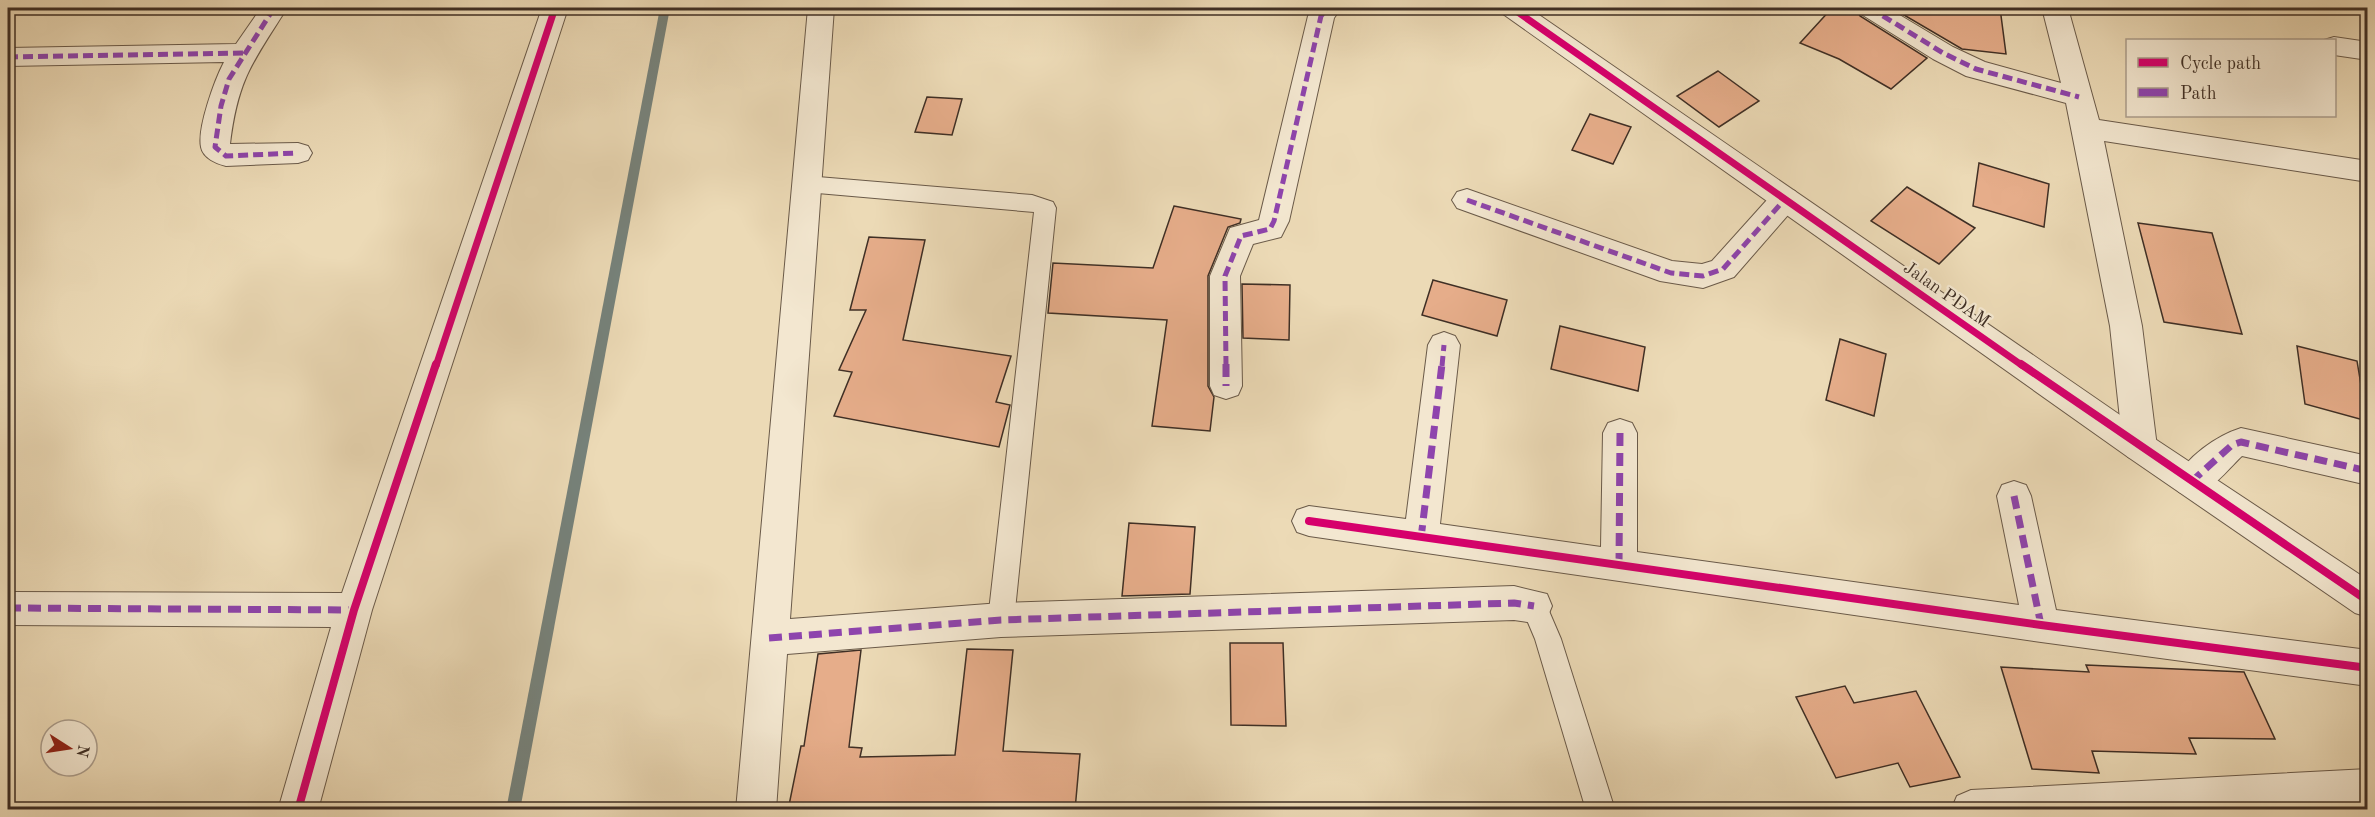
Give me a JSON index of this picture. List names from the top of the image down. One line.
{"streets":{"street":["Jalan PDAM"]},"legend":["Cycle path","Path"],"north":"right"}
